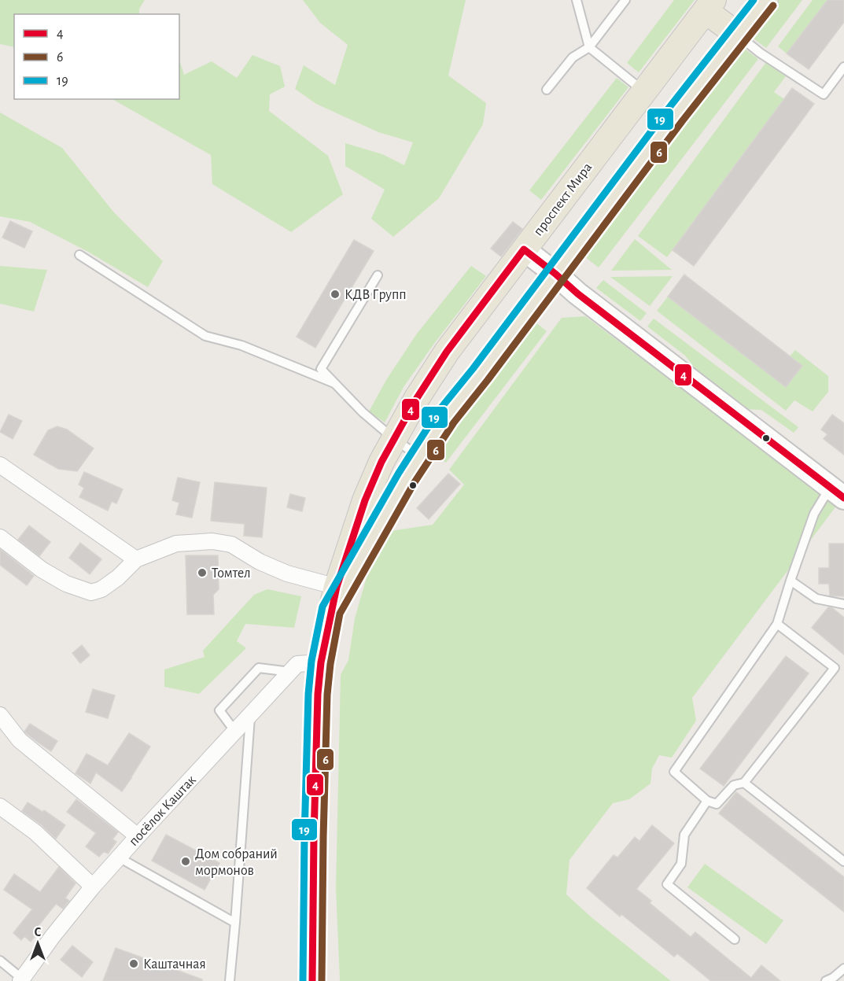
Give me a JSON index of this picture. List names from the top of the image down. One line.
{"streets":{"main road":["проспект Мира"],"street":["посёлок Каштак"]},"crossings":[["проспект Мира","посёлок Каштак"]],"places":["КДВ Групп","Томтел","Дом собраний мормонов","Каштачная"],"lines":["transit line 19","transit line 6","transit line 4"],"legend":["4","6","19"],"north":"top"}
